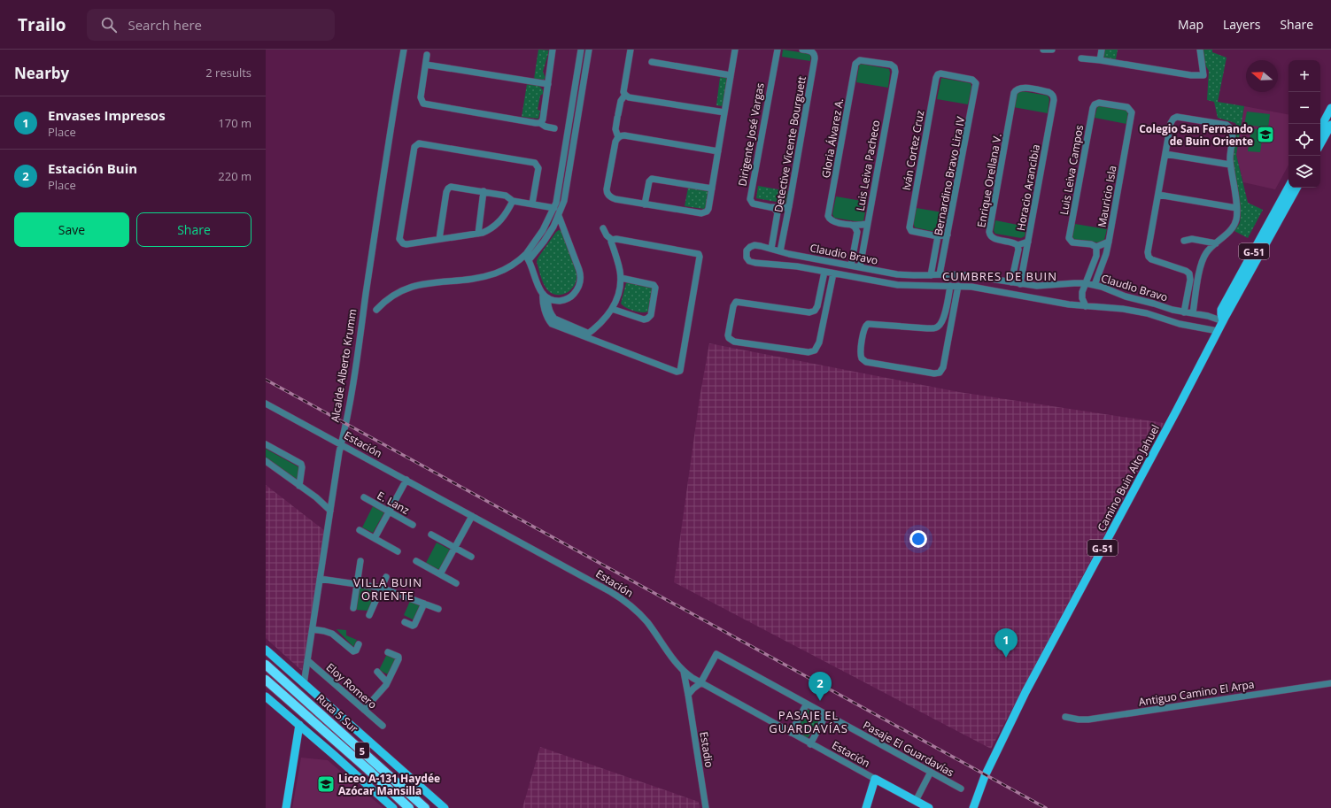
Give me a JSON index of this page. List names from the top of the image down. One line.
{"streets":{"highway":["Ruta 5 Sur","5"],"main road":["G-51","Estación","Camino Buin Alto Jahuel"],"street":["Dirigente José Vargas","Gloria Álvarez A.","Detective Vicente Bourguett","Iván Cortez Cruz","Luis Leiva Pacheco","Luis Leiva Campos","Bernardino Bravo Lira IV","Enrique Orellana V.","Horacio Arancibia","Mauricio Isla","Claudio Bravo","Alcalde Alberto Krumm","E. Lanz","Eloy Romero","Antiguo Camino El Arpa","Pasaje El Guardavías","Estadio"]},"crossings":[["Dirigente José Vargas","Detective Vicente Bourguett"],["Gloria Álvarez A.","Luis Leiva Pacheco"],["Detective Vicente Bourguett","Claudio Bravo"],["Iván Cortez Cruz","Bernardino Bravo Lira IV"],["Luis Leiva Pacheco","Claudio Bravo"],["Luis Leiva Campos","Mauricio Isla"],["Bernardino Bravo Lira IV","Claudio Bravo"],["Enrique Orellana V.","Horacio Arancibia"],["Horacio Arancibia","Claudio Bravo"],["Mauricio Isla","Claudio Bravo"],["Claudio Bravo","Camino Buin Alto Jahuel"],["Alcalde Alberto Krumm","Estación"],["Alcalde Alberto Krumm","Eloy Romero"],["Estación","Pasaje El Guardavías"],["Estación","Estadio"]],"districts":["CUMBRES DE BUIN","VILLA BUIN ORIENTE","PASAJE EL GUARDAVÍAS"],"places":{"school or university":["Colegio San Fernando de Buin Oriente","Liceo A-131 Haydée Azócar Mansilla"]},"north":"left","page":{"header":"Trailo","search":"Search here","nav":["Map","Layers","Share"],"heading":["Nearby","2 results"],"map_buttons":["+","−"],"list":[{"mark":"1","name":"Envases Impresos","note":"Place","value":"170 m"},{"mark":"2","name":"Estación Buin","note":"Place","value":"220 m"}],"buttons":["Save","Share"],"pins":["1","2"]}}
